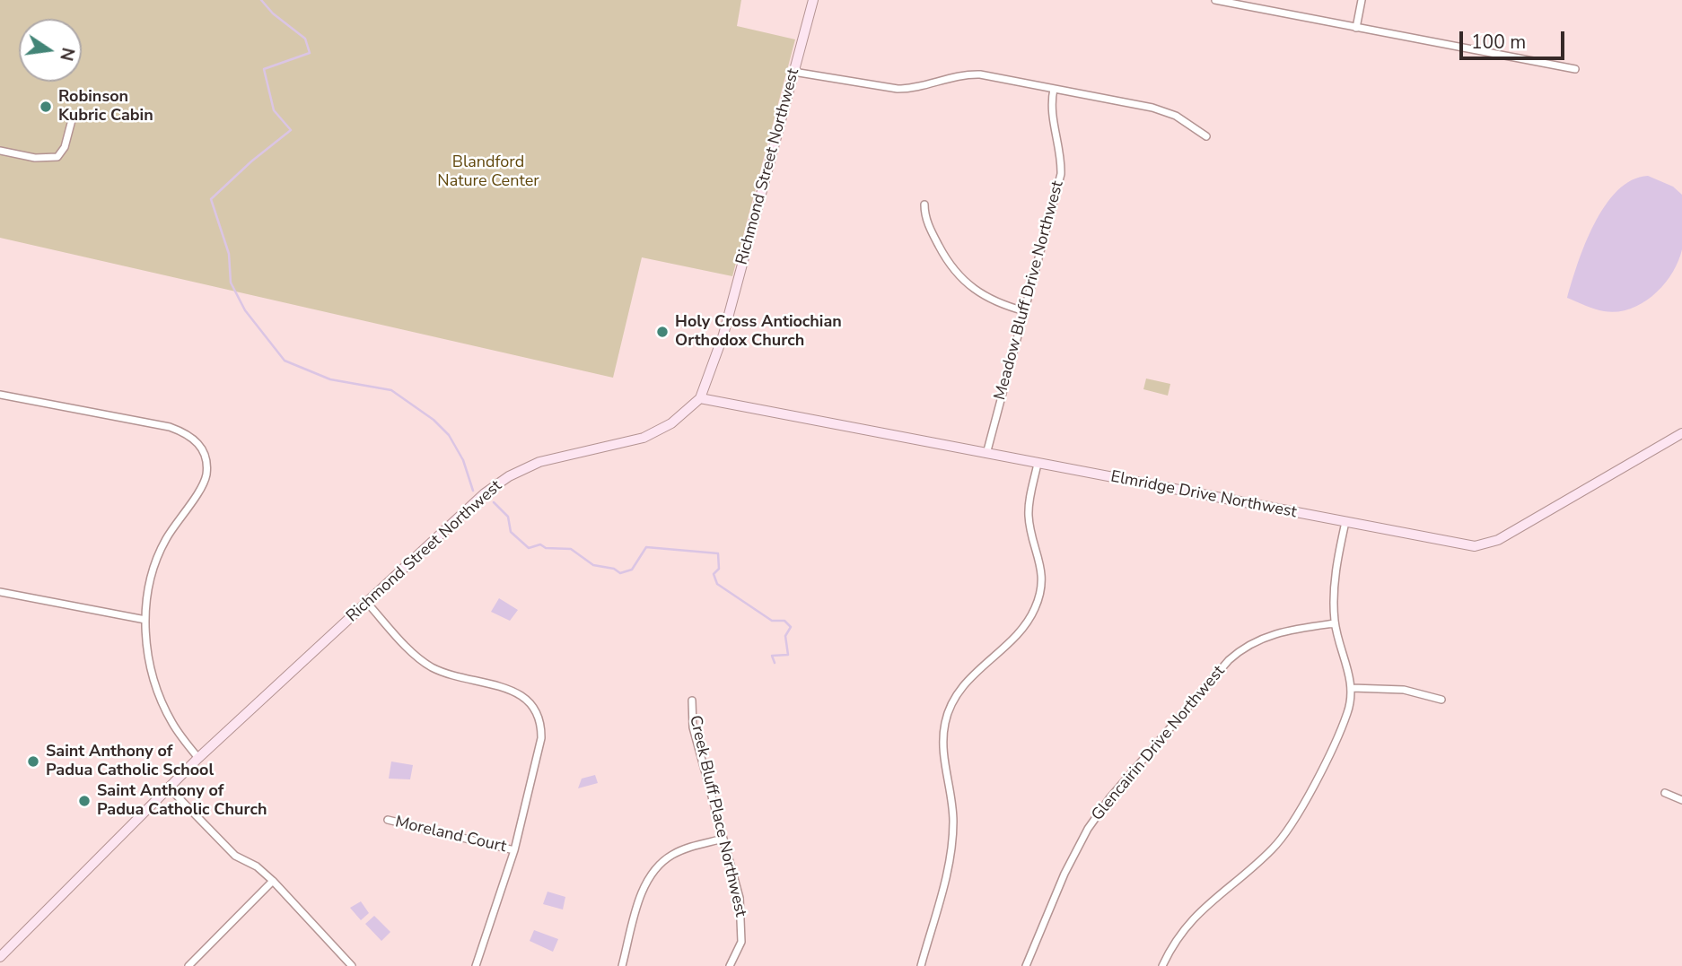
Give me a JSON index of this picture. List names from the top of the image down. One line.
{"streets":{"street":["Richmond Street Northwest","Meadow Bluff Drive Northwest","Elmridge Drive Northwest","Glencairin Drive Northwest","Creek Bluff Place Northwest","Moreland Court"]},"crossings":[["Richmond Street Northwest","Elmridge Drive Northwest"],["Meadow Bluff Drive Northwest","Elmridge Drive Northwest"]],"parks":["Blandford Nature Center"],"places":["Robinson Kubric Cabin","Holy Cross Antiochian Orthodox Church","Saint Anthony of Padua Catholic School","Saint Anthony of Padua Catholic Church"],"scale_bar":"100 m","north":"right"}
